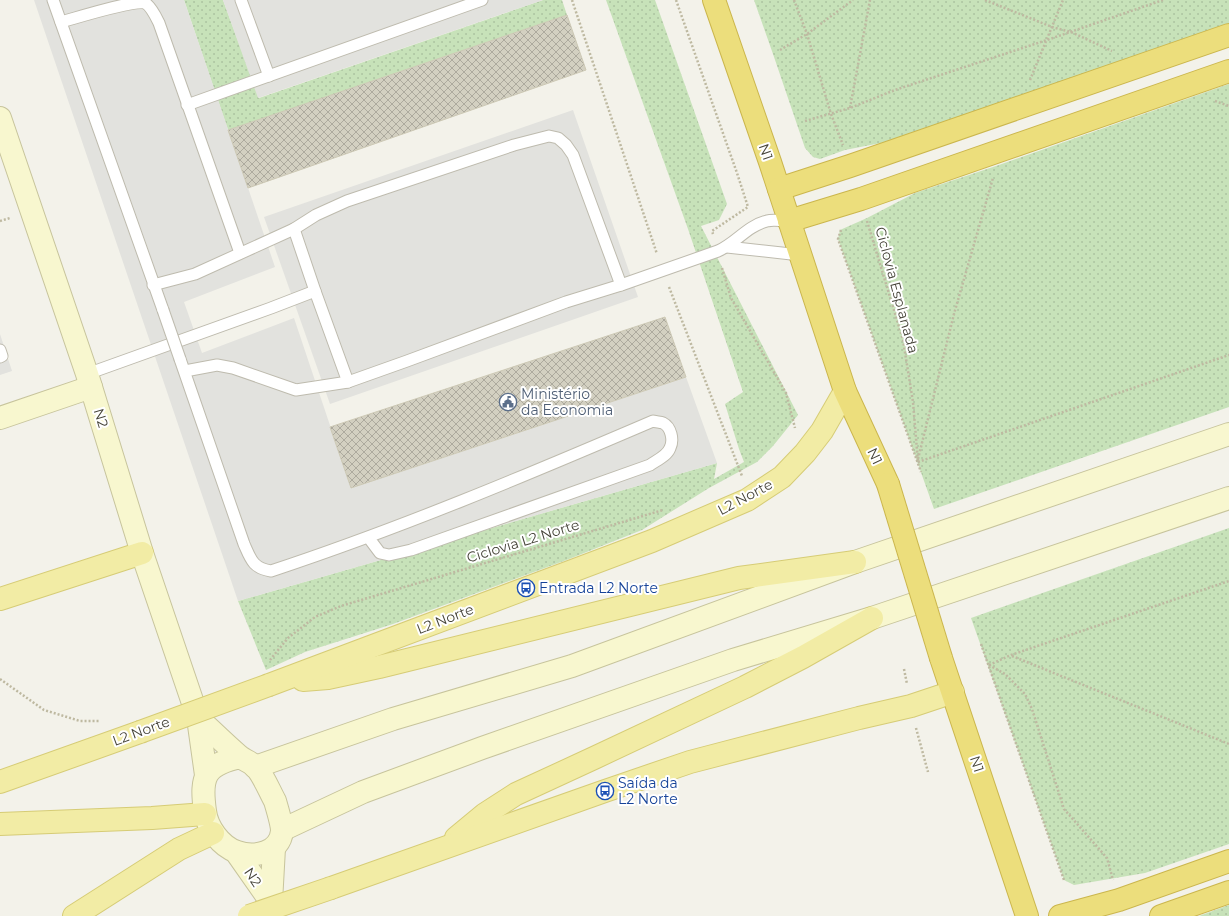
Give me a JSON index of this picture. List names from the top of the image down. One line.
{"streets":{"highway":["N1"],"main road":["N2","L2 Norte"],"path":["Ciclovia Esplanada","Ciclovia L2 Norte"]},"crossings":[["N1","L2 Norte"],["L2 Norte","Ciclovia L2 Norte"]],"places":{"public building":["Ministério da Economia"],"bus stop":["Entrada L2 Norte","Saída da L2 Norte"]}}
